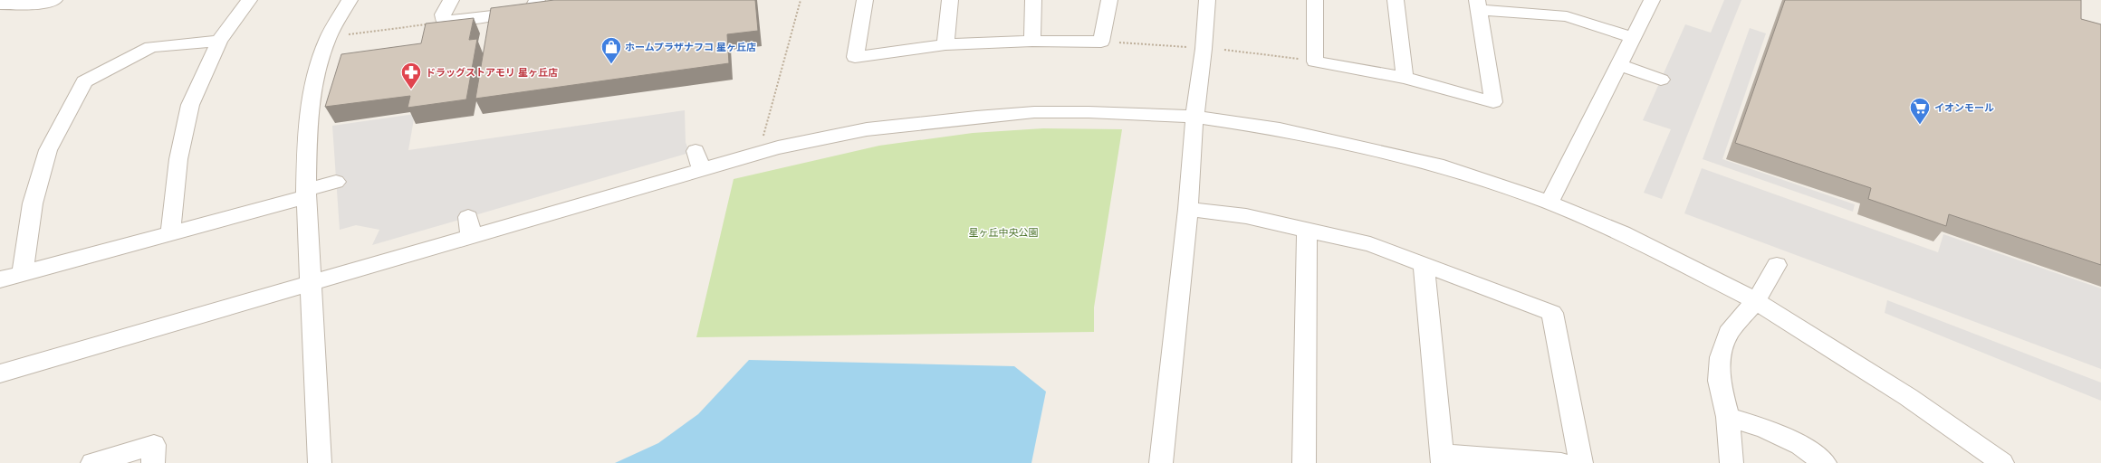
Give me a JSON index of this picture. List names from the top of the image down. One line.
{"parks":["星ヶ丘中央公園"],"places":{"shop":["ホームプラザナフコ 星ヶ丘店"],"pharmacy":["ドラッグストアモリ 星ヶ丘店"],"supermarket":["イオンモール"]}}
